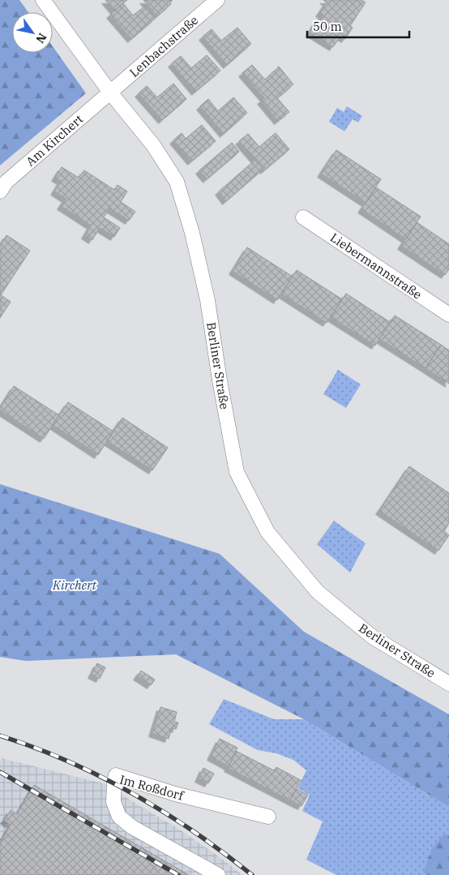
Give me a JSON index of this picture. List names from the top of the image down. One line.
{"streets":{"street":["Lenbachstraße","Am Kirchert","Liebermannstraße","Berliner Straße","Im Roßdorf"]},"crossings":[["Lenbachstraße","Am Kirchert"],["Lenbachstraße","Berliner Straße"],["Am Kirchert","Berliner Straße"]],"parks":["Kirchert"],"scale_bar":"50 m","north":"bottom right"}
